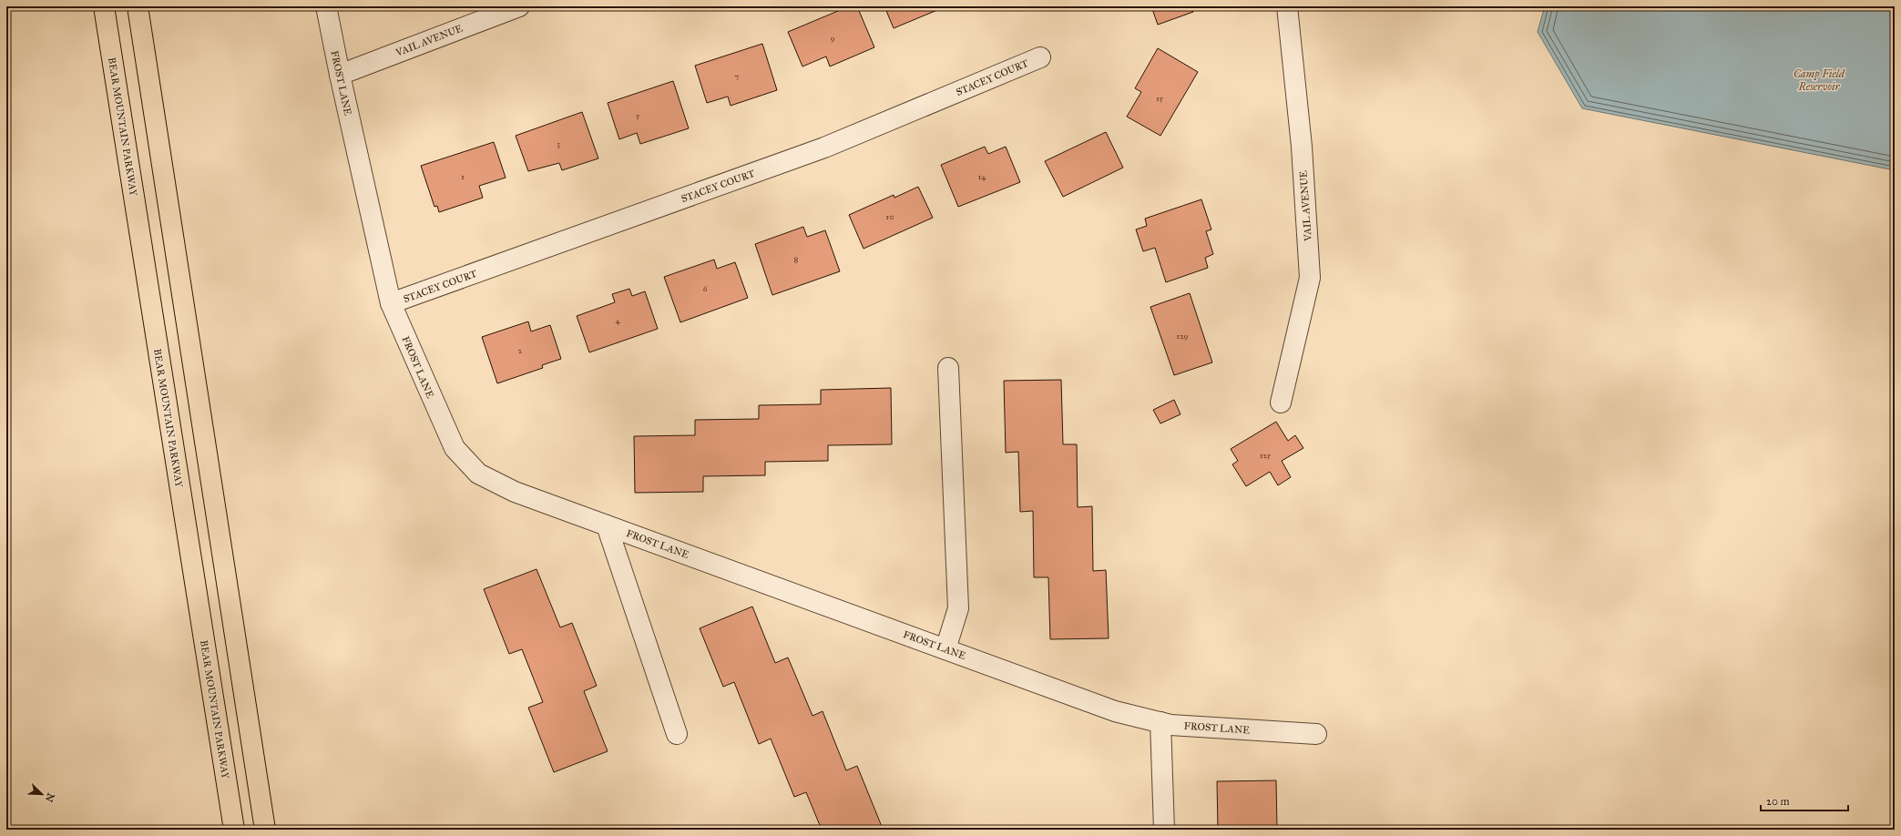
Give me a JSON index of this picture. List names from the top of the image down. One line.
{"streets":{"highway":["BEAR MOUNTAIN PARKWAY"],"street":["VAIL AVENUE","STACEY COURT","FROST LANE"]},"crossings":[["VAIL AVENUE","FROST LANE"],["STACEY COURT","FROST LANE"]],"water":["Camp Field Reservoir"],"house_numbers":["9","7","15","5","3","1","14","10","8","6","4","129","2","125"],"scale_bar":"20 m","north":"bottom right"}
